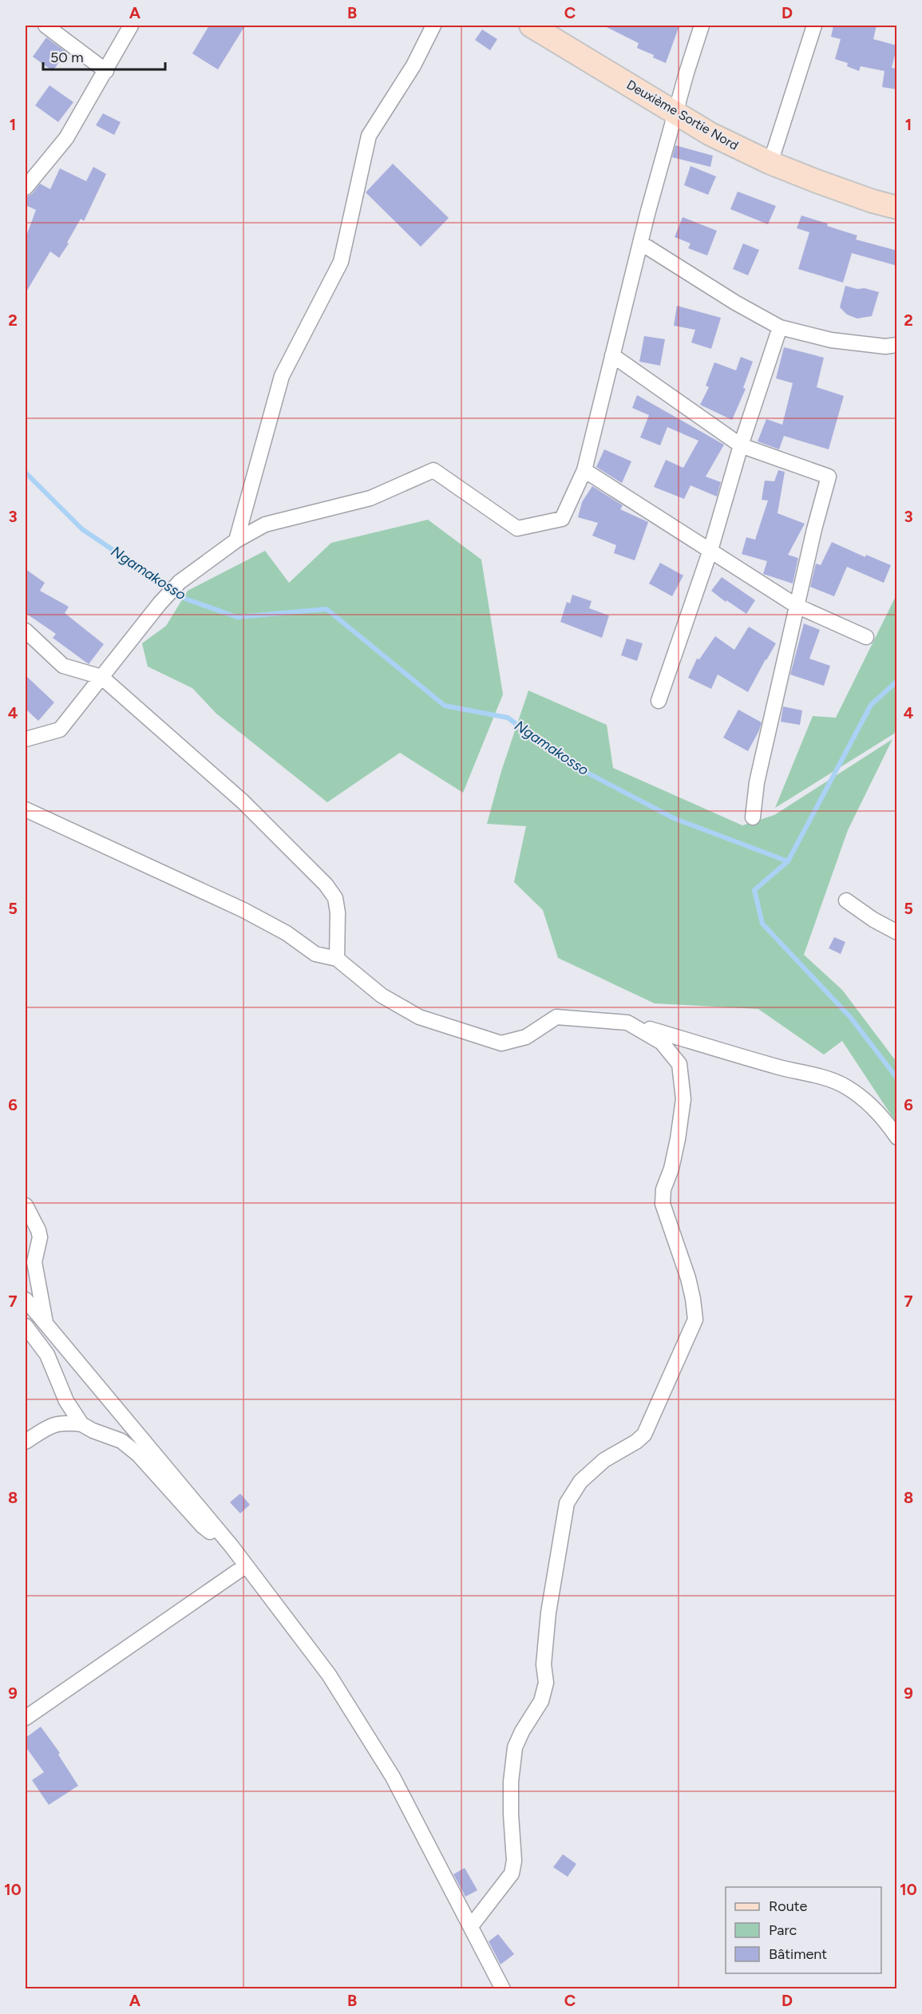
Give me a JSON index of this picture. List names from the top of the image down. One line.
{"streets":{"main road":["Deuxième Sortie Nord"]},"water":["Ngamakosso"],"legend":["Route","Parc","Bâtiment"],"scale_bar":"50 m","grid":{"columns":["A","B","C","D"],"rows":["1","2","3","4","5","6","7","8","9","10"]}}
